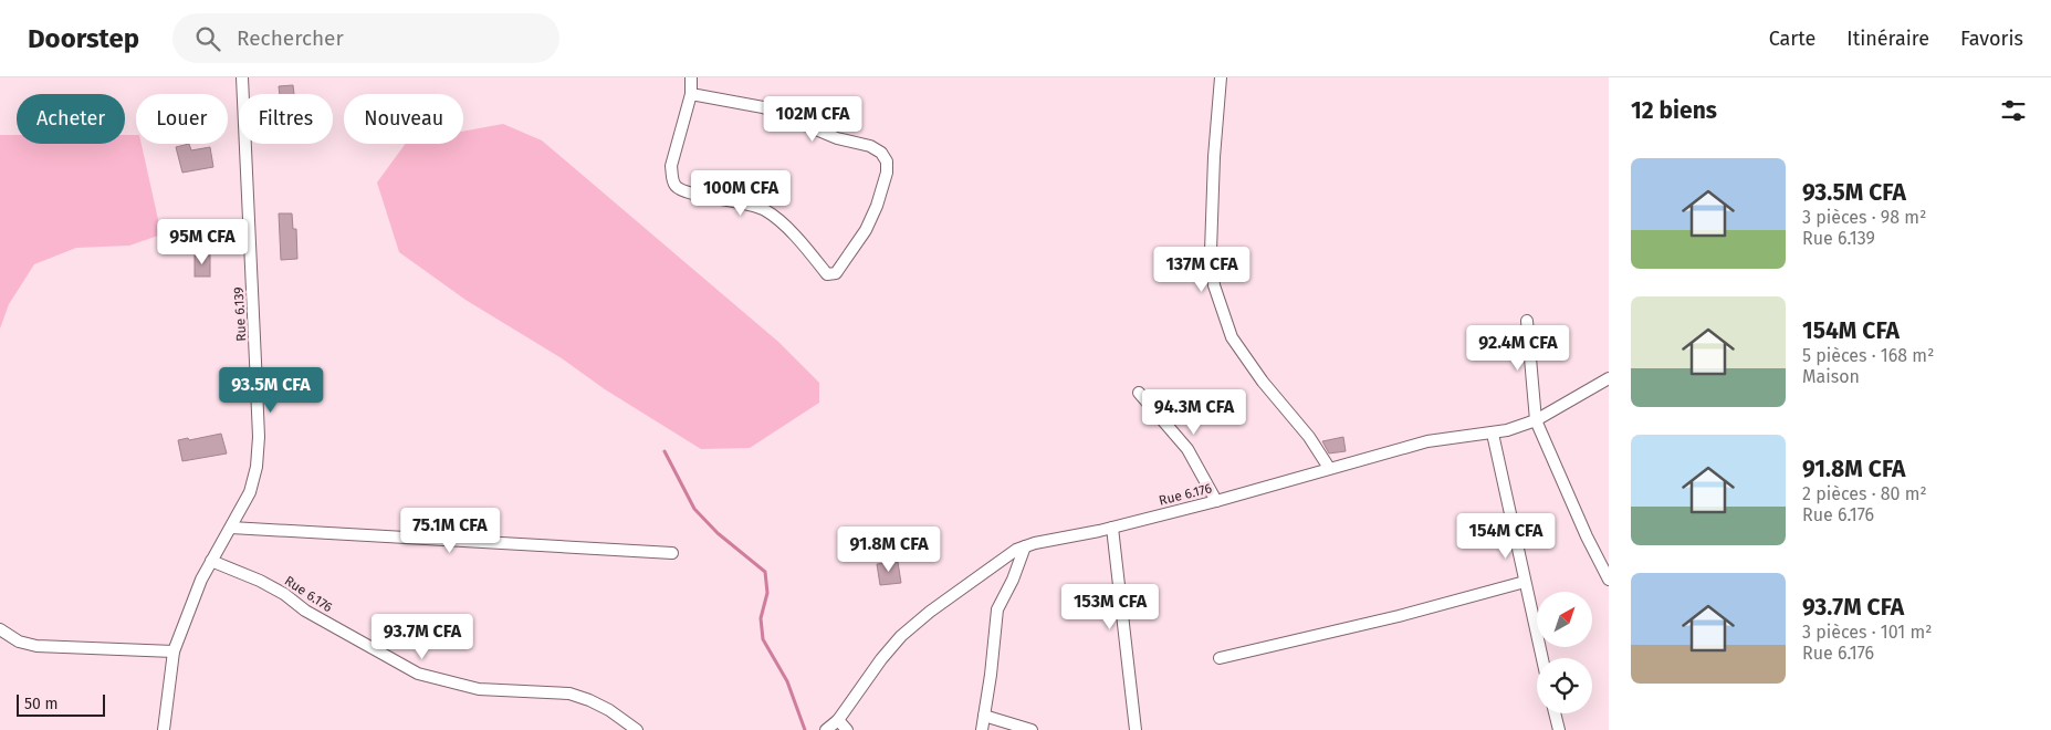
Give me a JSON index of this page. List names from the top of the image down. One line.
{"streets":{"street":["Rue 6.139","Rue 6.176"]},"crossings":[["Rue 6.139","Rue 6.176"]],"scale_bar":"50 m","north":"top right","page":{"header":"Doorstep","search":"Rechercher","nav":["Carte","Itinéraire","Favoris"],"heading":"12 biens","chip":["Acheter","Louer","Filtres","Nouveau"],"price":["102M CFA","100M CFA","95M CFA","137M CFA","92.4M CFA","93.5M CFA","94.3M CFA","75.1M CFA","154M CFA","91.8M CFA","153M CFA","93.7M CFA"],"list":[{"name":"93.5M CFA","note":"3 pièces · 98 m² · Rue 6.139"},{"name":"154M CFA","note":"5 pièces · 168 m² · Maison"},{"name":"91.8M CFA","note":"2 pièces · 80 m² · Rue 6.176"},{"name":"93.7M CFA","note":"3 pièces · 101 m² · Rue 6.176"}],"scale":"50 m"}}
